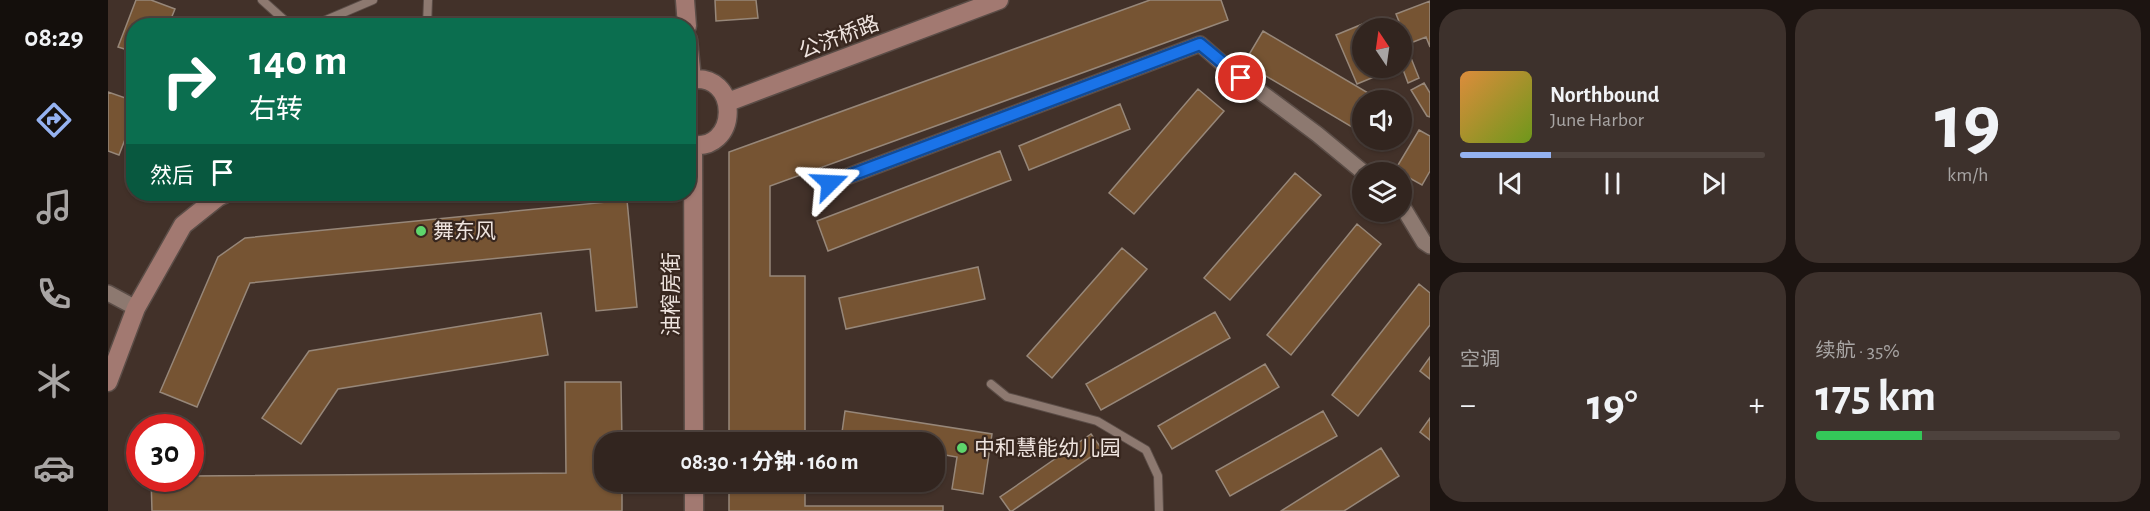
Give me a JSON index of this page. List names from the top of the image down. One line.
{"streets":{"main road":["公济桥路","油榨房街"]},"places":["舞东风","中和慧能幼儿园"],"north":"top","page":{"tabs":"08:29","tile":[["19","km/h"],"空调",["续航 · 35%","175 km"]],"turn":["140 m","右转"],"song":["Northbound","June Harbor"],"then":"然后","heat":["−","19°","+"],"limit":"30","trip":"08:30 · 1 分钟 · 160 m"}}
